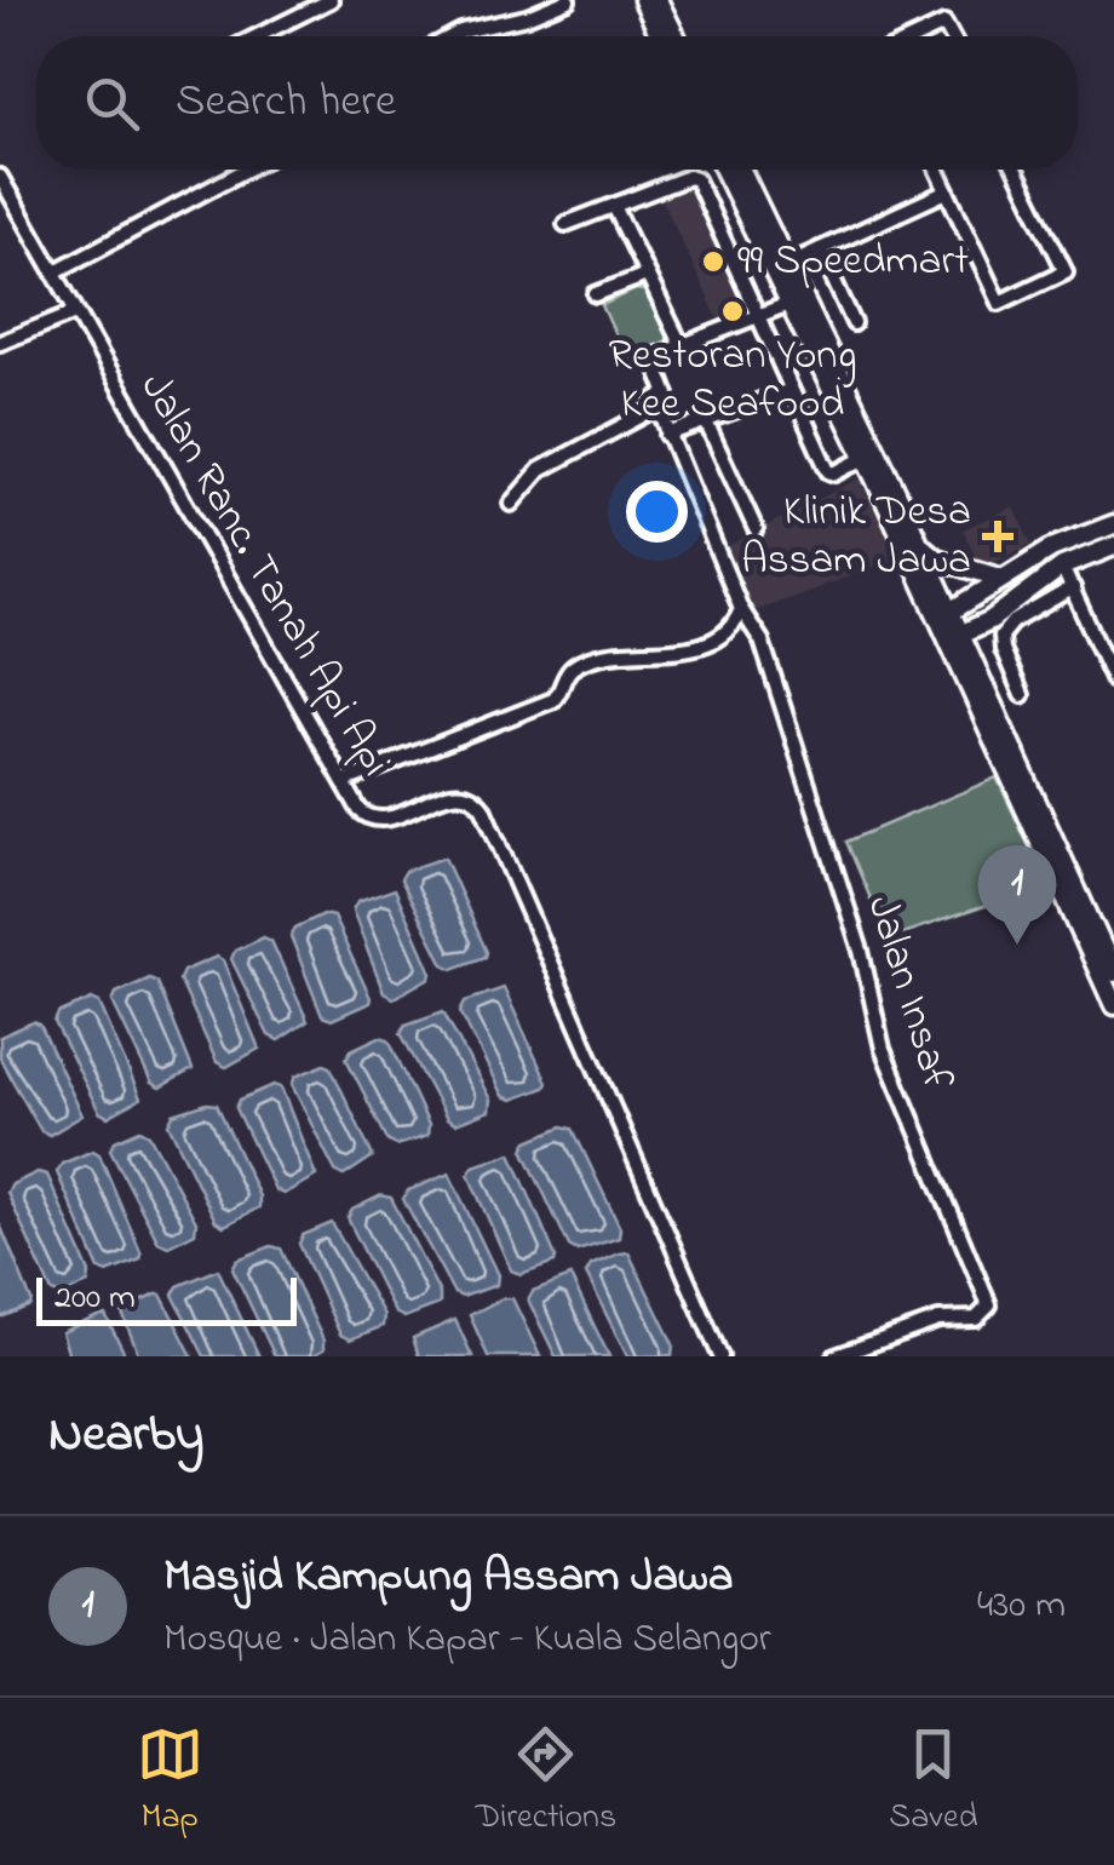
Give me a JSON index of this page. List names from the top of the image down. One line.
{"streets":{"street":["Jalan Ranc. Tanah Api Api","Jalan Insaf"]},"places":{"other":["99 Speedmart","Restoran Yong Kee Seafood"],"health":["Klinik Desa Assam Jawa"]},"scale_bar":"200 m","page":{"search":"Search here","pins":"1","scale":"200 m","heading":"Nearby","list":[{"mark":"1","name":"Masjid Kampung Assam Jawa","note":"Mosque · Jalan Kapar - Kuala Selangor","value":"430 m"}],"nav":["Map","Directions","Saved"]}}
